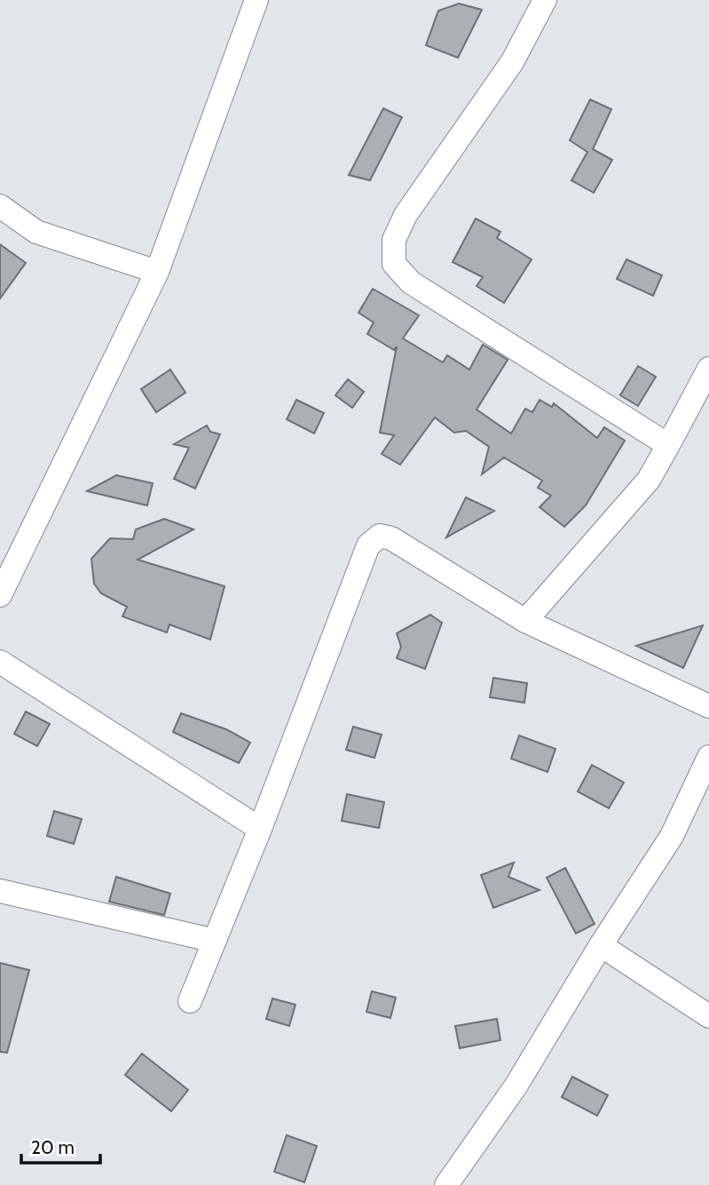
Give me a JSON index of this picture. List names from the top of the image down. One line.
{"scale_bar":"20 m"}
